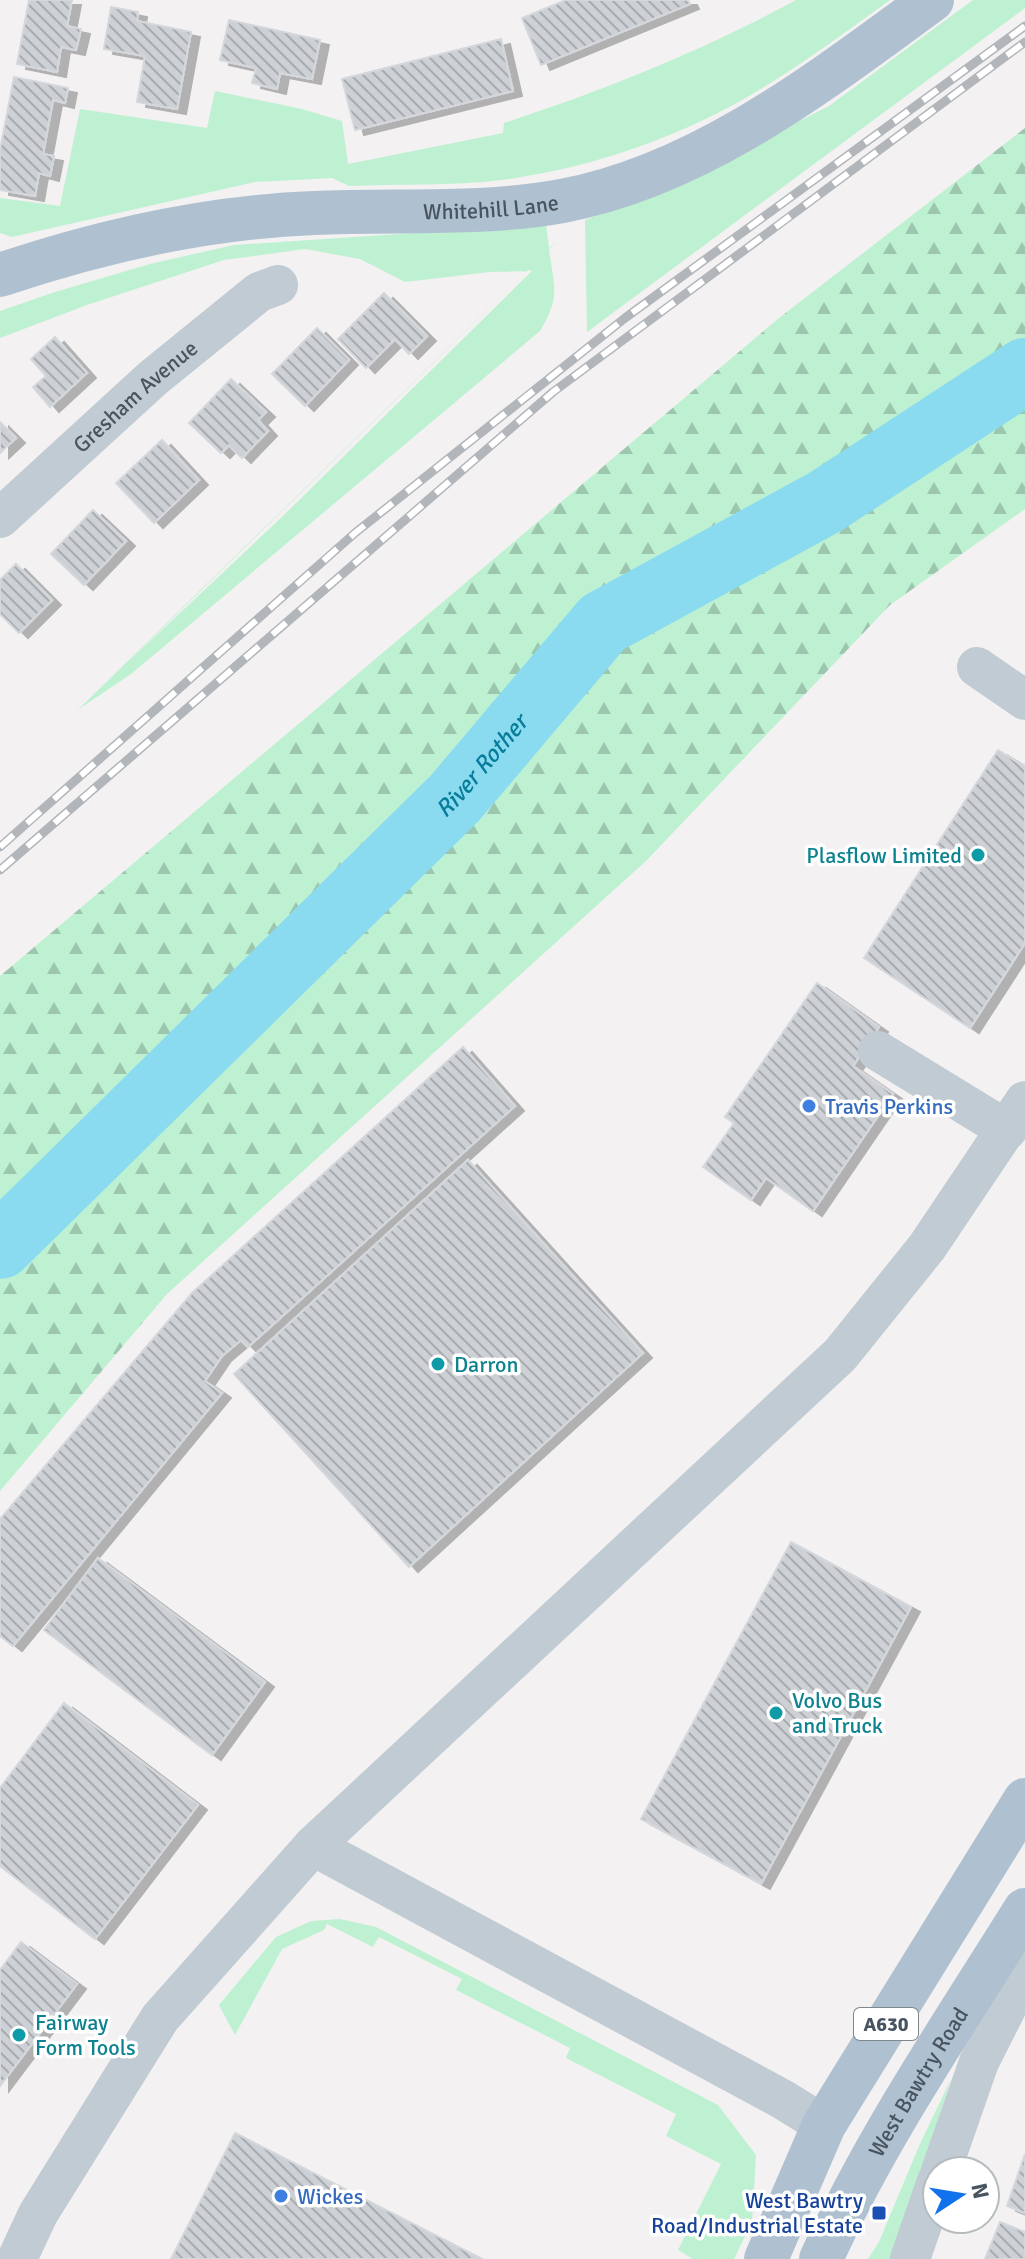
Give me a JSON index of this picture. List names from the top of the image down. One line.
{"streets":{"main road":["Whitehill Lane","A630","West Bawtry Road"],"street":["Gresham Avenue"]},"water":["River Rother"],"places":{"other":["Plasflow Limited","Travis Perkins","Darron","Volvo Bus and Truck","Fairway Form Tools","Wickes"],"transit":["West Bawtry Road/Industrial Estate"]},"north":"right"}
